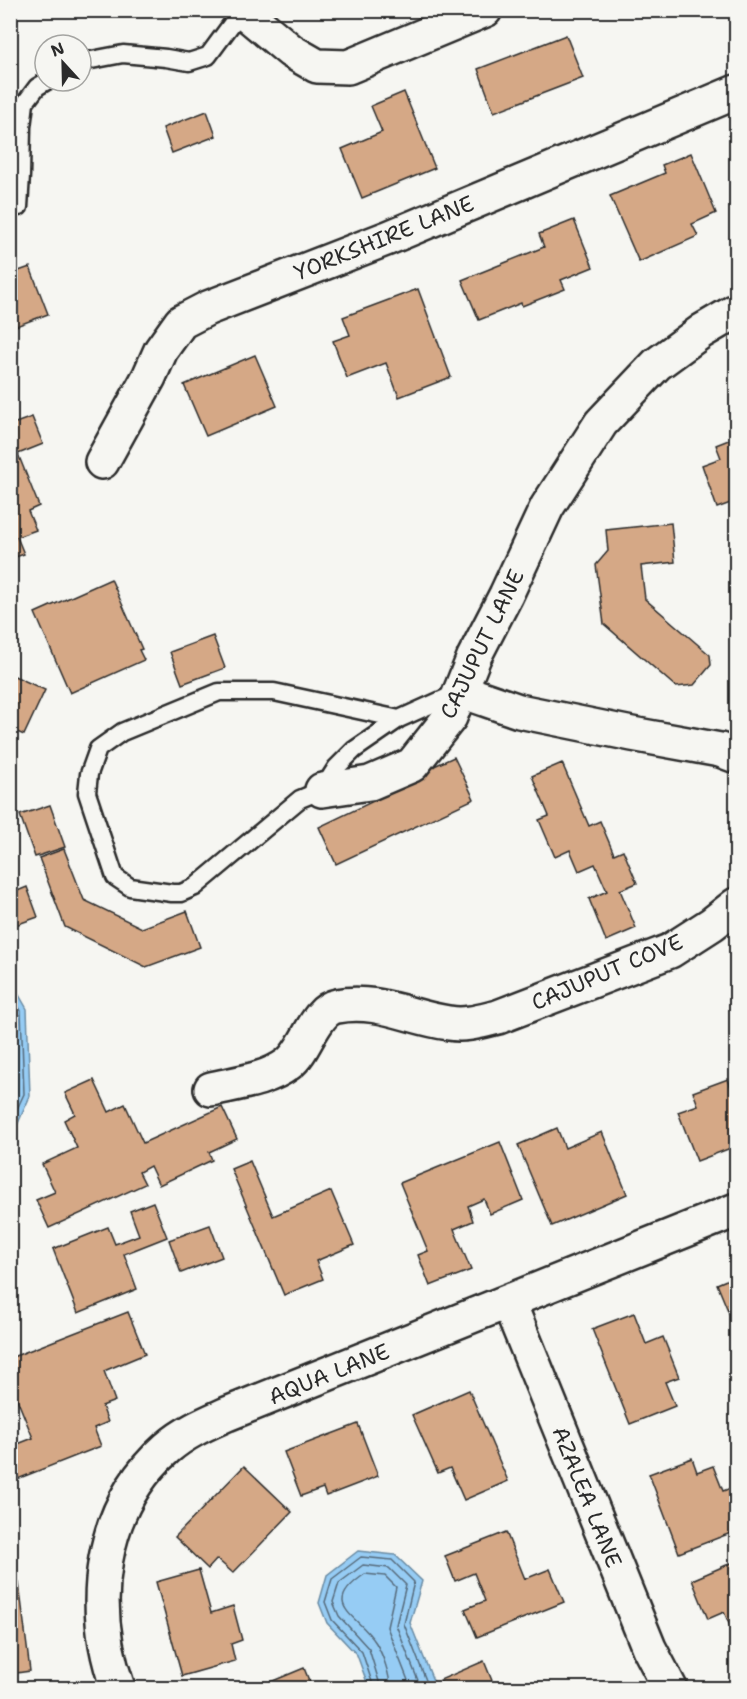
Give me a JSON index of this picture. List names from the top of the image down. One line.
{"streets":{"street":["YORKSHIRE LANE","CAJUPUT LANE","CAJUPUT COVE","AQUA LANE","AZALEA LANE"]},"crossings":[["AQUA LANE","AZALEA LANE"]],"north":"top"}
